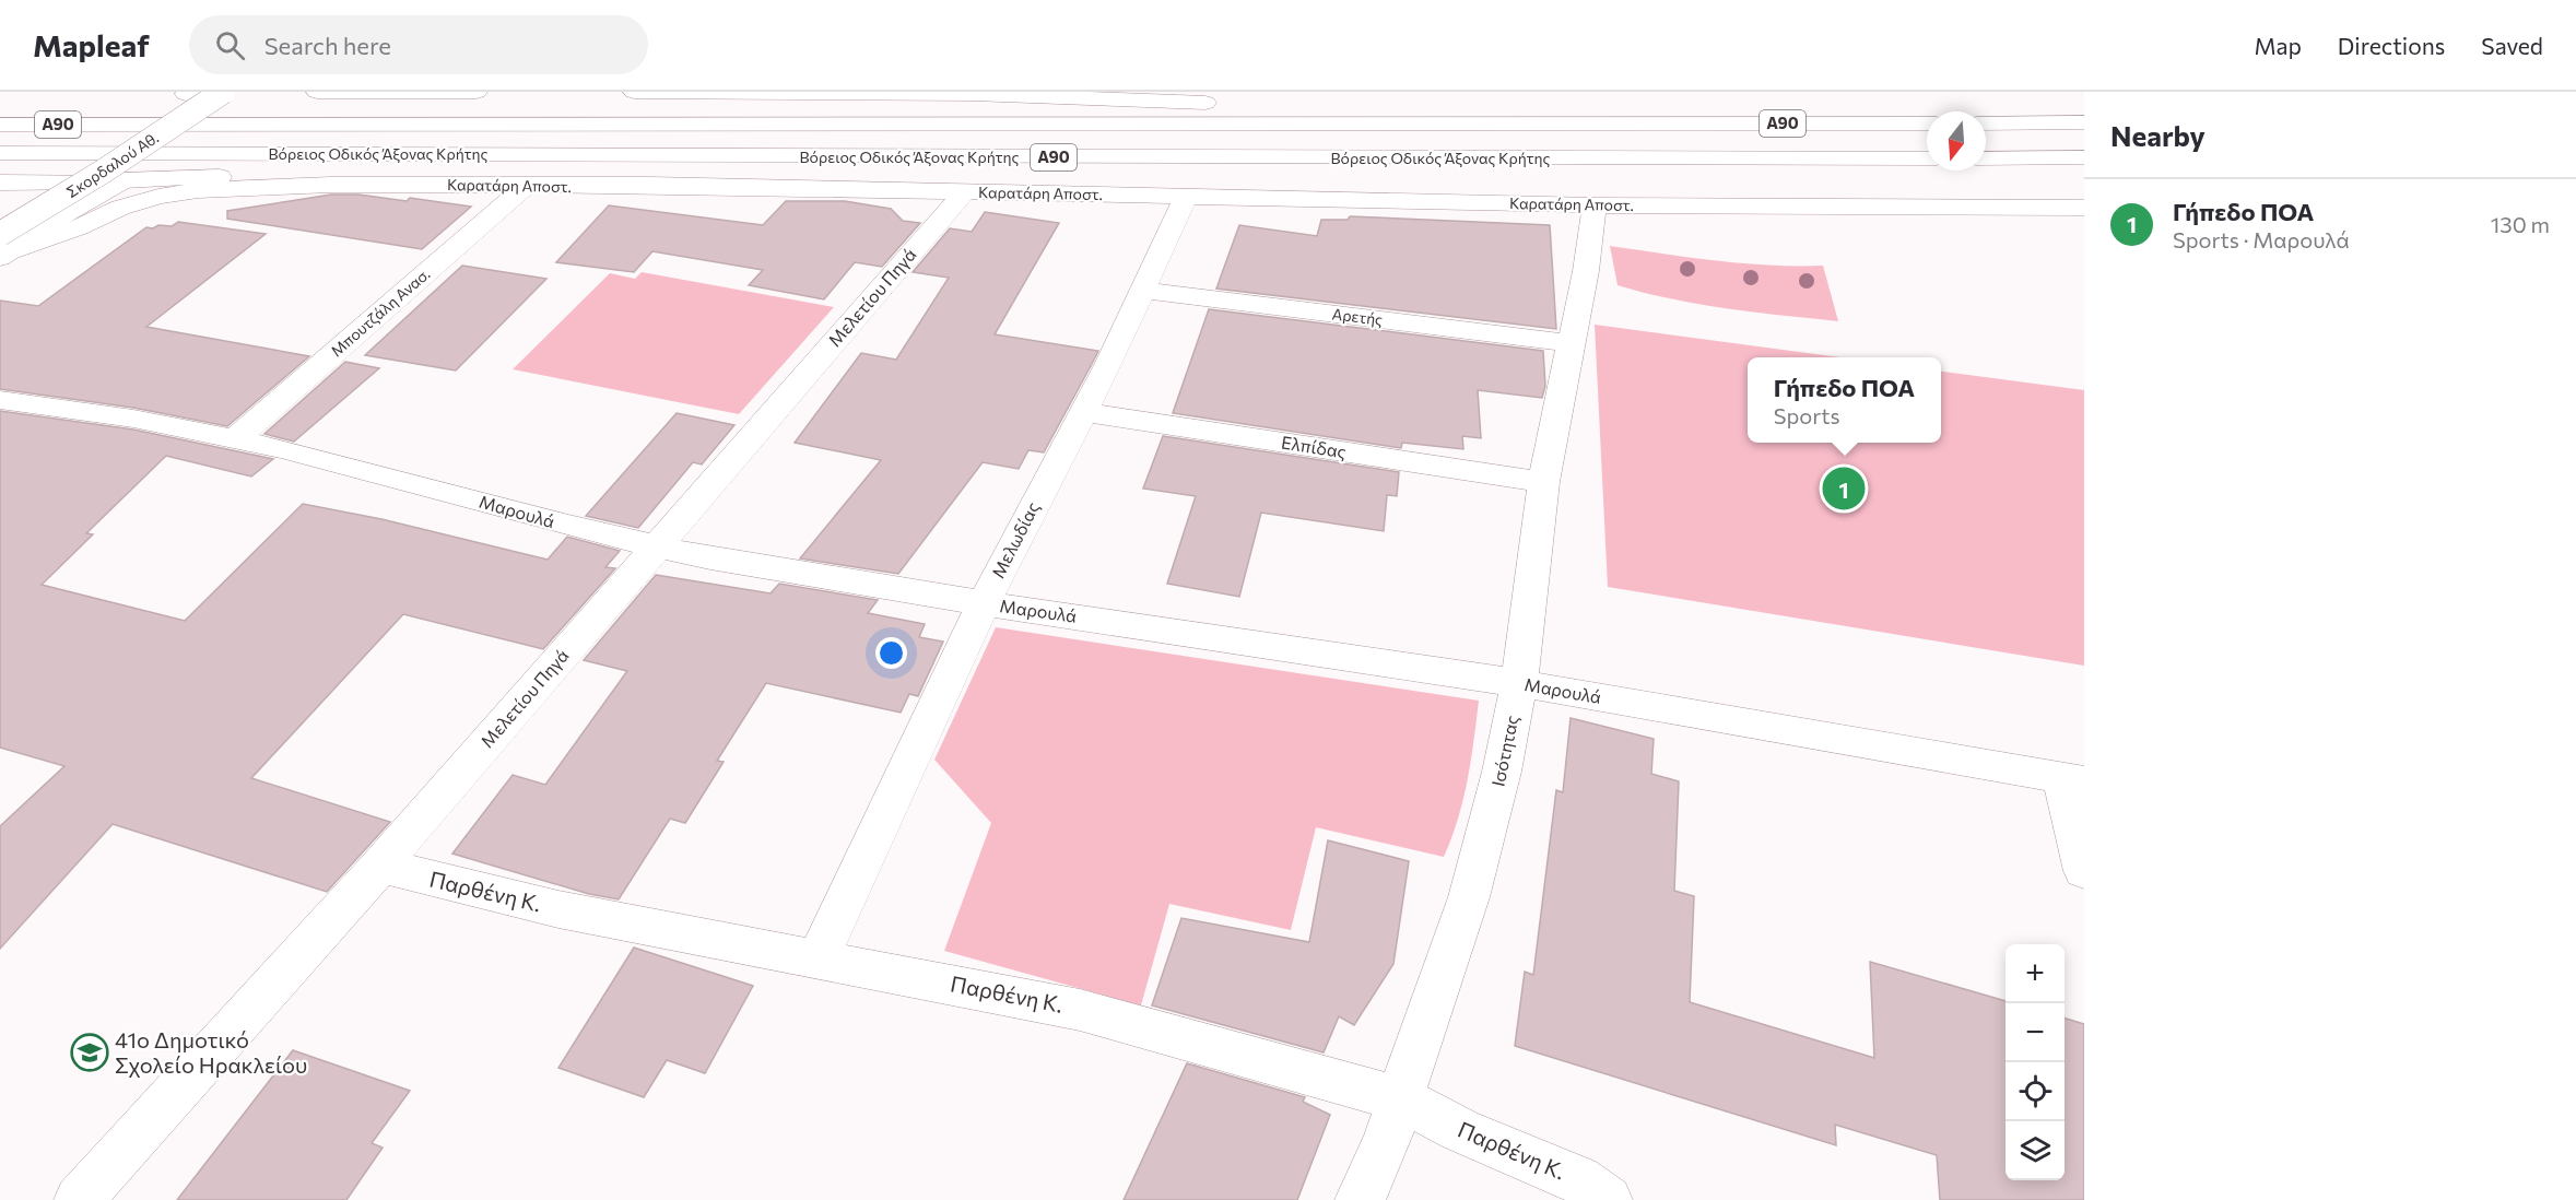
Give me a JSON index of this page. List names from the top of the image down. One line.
{"streets":{"main road":["Α90","Βόρειος Οδικός Άξονας Κρήτης","Σκορδαλού Αθ.","Καρατάρη Αποστ.","Μελετίου Πηγά","Μπουτζάλη Ανασ.","Αρετής","Ελπίδας","Μαρουλά","Μελωδίας","Ισότητας","Παρθένη Κ."]},"crossings":[["Σκορδαλού Αθ.","Καρατάρη Αποστ."],["Καρατάρη Αποστ.","Μελετίου Πηγά"],["Καρατάρη Αποστ.","Μπουτζάλη Ανασ."],["Καρατάρη Αποστ.","Μελωδίας"],["Καρατάρη Αποστ.","Ισότητας"],["Μελετίου Πηγά","Μαρουλά"],["Μελετίου Πηγά","Παρθένη Κ."],["Μπουτζάλη Ανασ.","Μαρουλά"],["Αρετής","Μελωδίας"],["Αρετής","Ισότητας"],["Ελπίδας","Μελωδίας"],["Ελπίδας","Ισότητας"],["Μαρουλά","Μελωδίας"],["Μαρουλά","Ισότητας"],["Μελωδίας","Παρθένη Κ."],["Ισότητας","Παρθένη Κ."]],"places":{"school or university":["41ο Δημοτικό Σχολείο Ηρακλείου"]},"north":"bottom","page":{"header":"Mapleaf","search":"Search here","nav":["Map","Directions","Saved"],"heading":"Nearby","list":[{"mark":"1","name":"Γήπεδο ΠΟΑ","note":"Sports · Μαρουλά","value":"130 m"}],"popup":["Γήπεδο ΠΟΑ","Sports"],"pins":"1","map_buttons":["+","−"]}}
